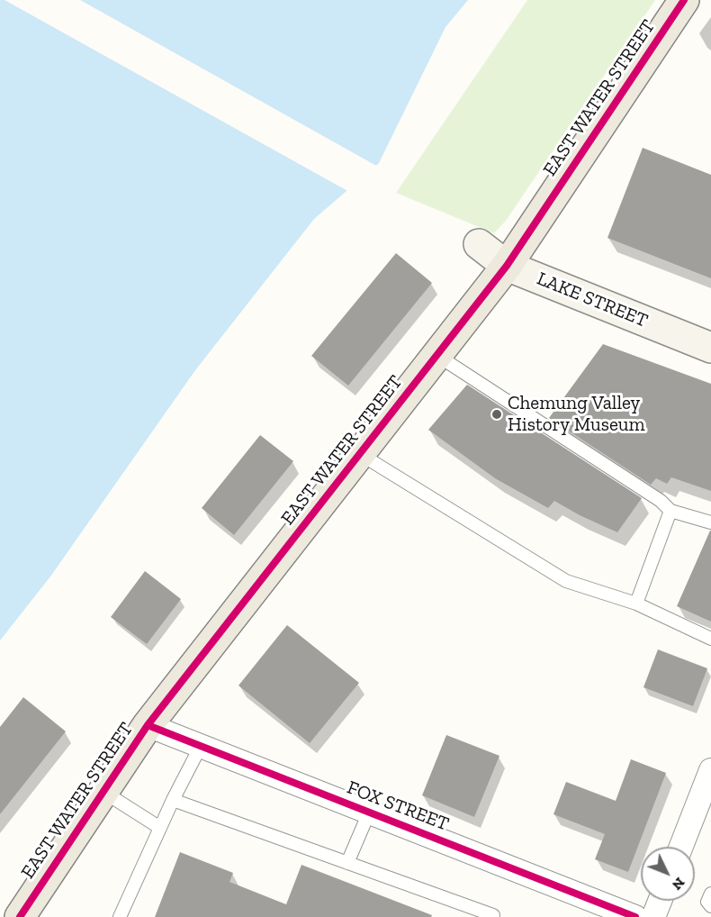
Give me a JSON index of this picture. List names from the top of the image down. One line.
{"streets":{"main road":["EAST WATER STREET"],"street":["LAKE STREET","FOX STREET"]},"crossings":[["EAST WATER STREET","LAKE STREET"],["EAST WATER STREET","FOX STREET"]],"places":["Chemung Valley History Museum"],"north":"bottom right"}
